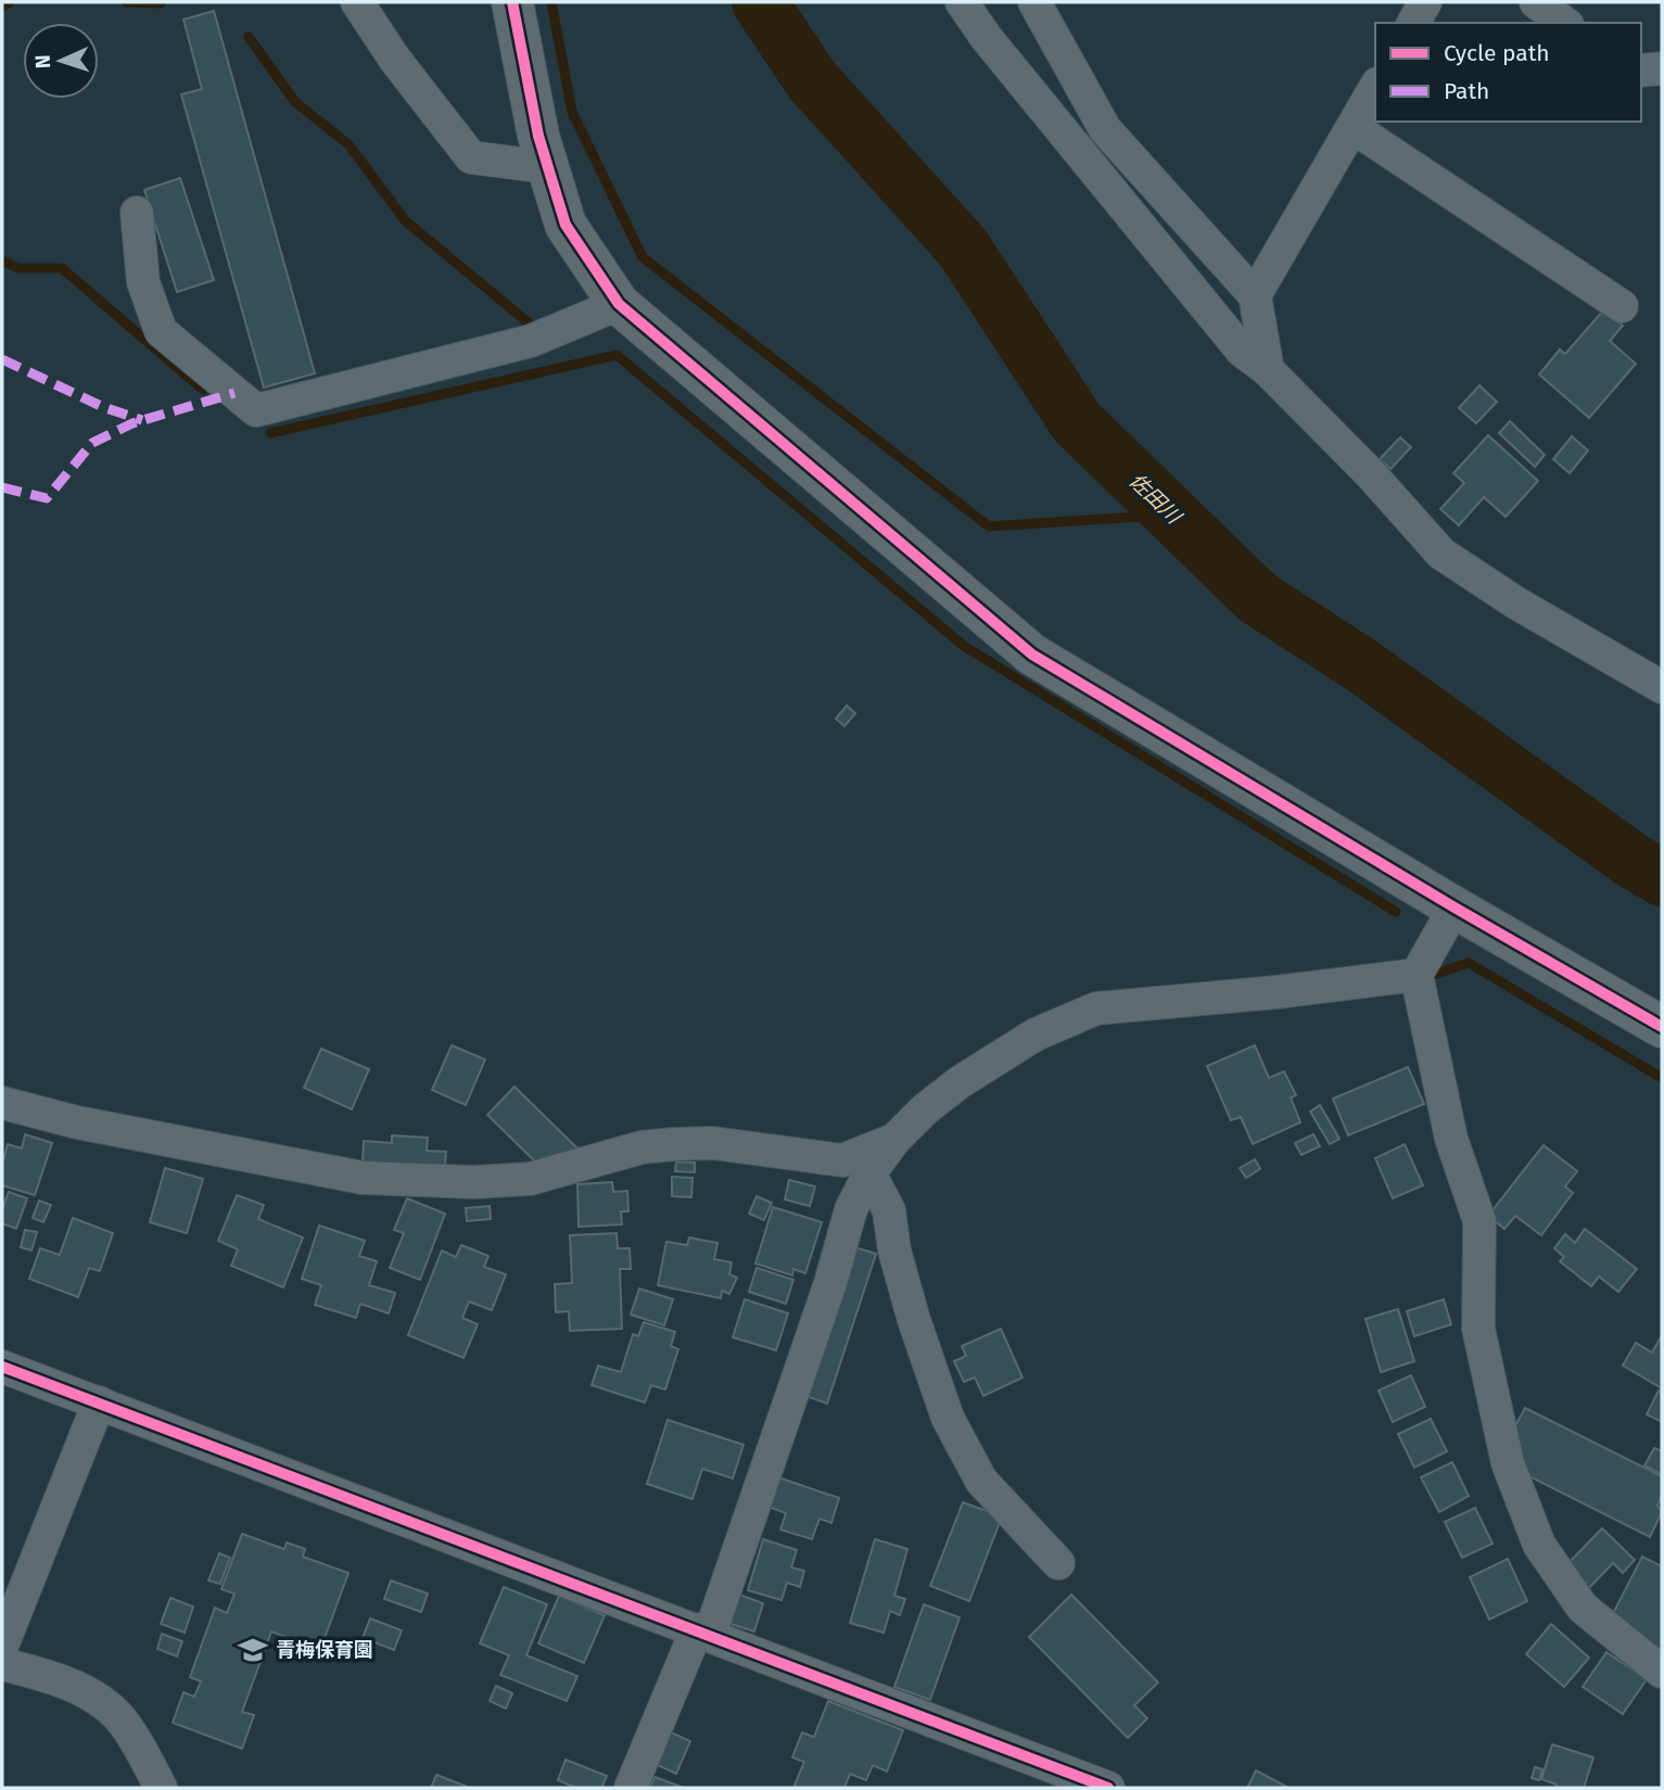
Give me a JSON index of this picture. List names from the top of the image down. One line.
{"water":["佐田川"],"places":{"school or university":["青梅保育園"]},"legend":["Cycle path","Path"],"north":"left"}
